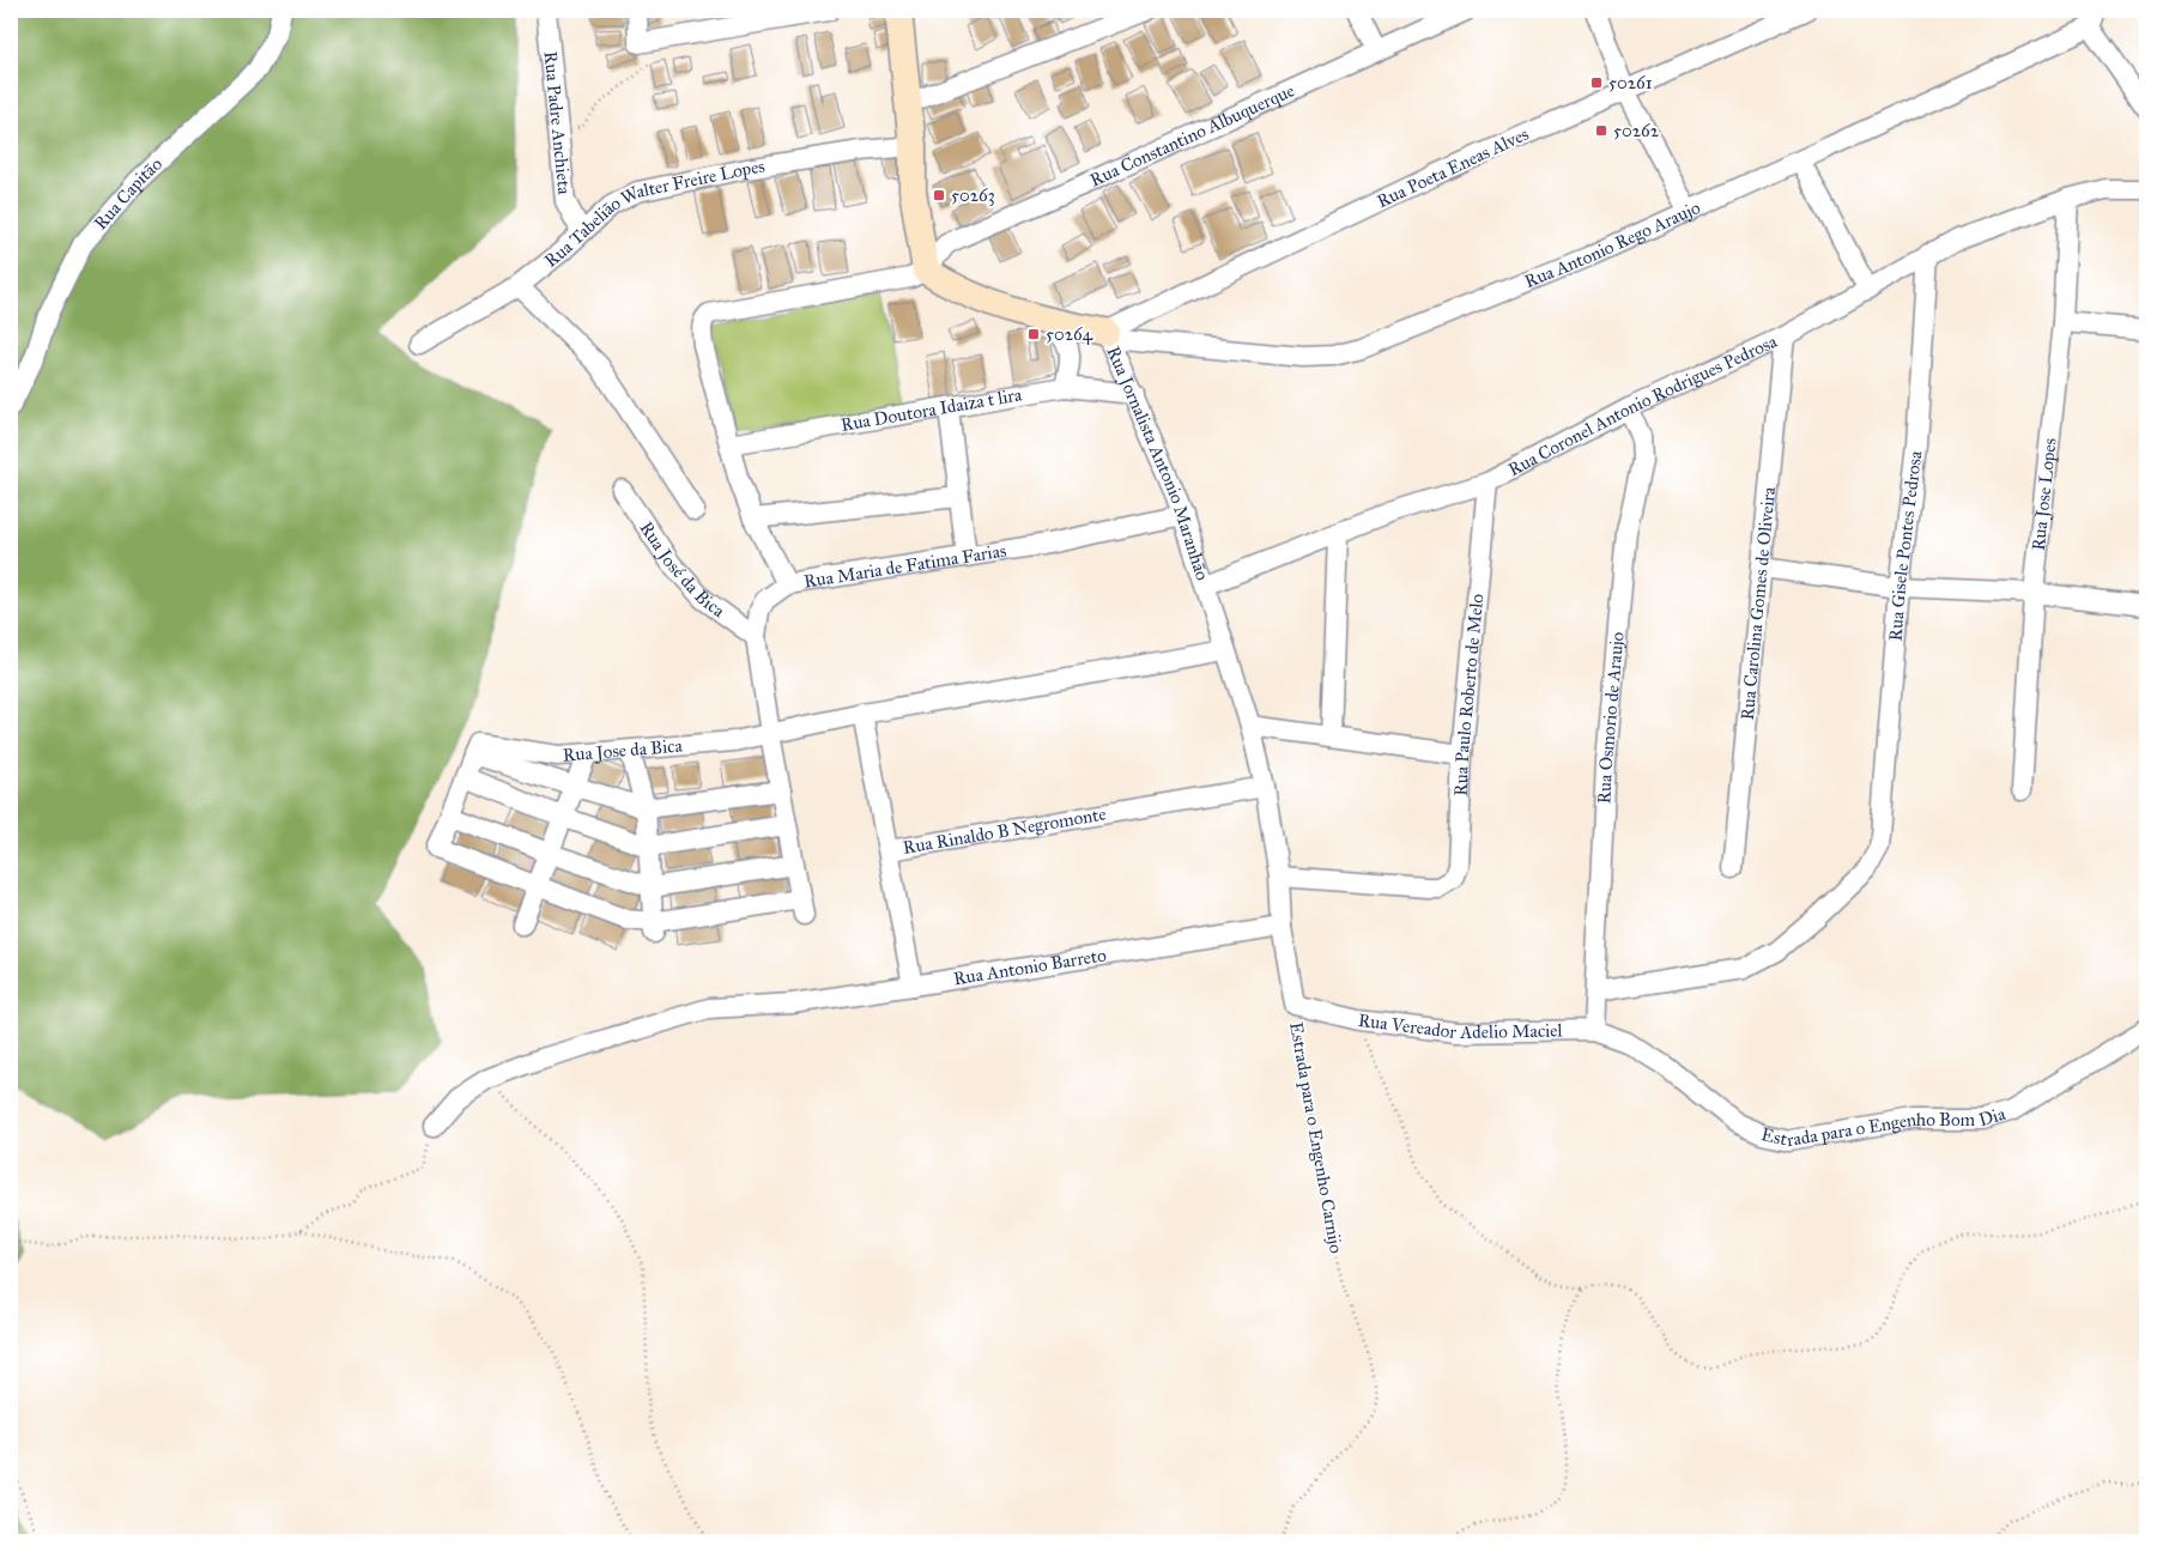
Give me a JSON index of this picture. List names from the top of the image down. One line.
{"streets":{"street":["Rua Padre Anchieta","Rua Constantino Albuquerque","Rua Poeta Eneas Alves","Rua Capitão","Rua Tabelião Walter Freire Lopes","Rua Antonio Rego Araujo","Rua Coronel Antonio Rodrigues Pedrosa","Rua Doutora Idaiza t lira","Rua Jornalista Antonio Maranhão","Rua Jose Lopes","Rua Gisele Pontes Pedrosa","Rua Maria de Fatima Farias","Rua José da Bica","Rua Carolina Gomes de Oliveira","Rua Paulo Roberto de Melo","Rua Osmorio de Araujo","Rua Jose da Bica","Rua Rinaldo B Negromonte","Rua Antonio Barreto","Rua Vereador Adelio Maciel","Estrada para o Engenho Bom Dia","Estrada para o Engenho Carnijo"]},"crossings":[["Rua Padre Anchieta","Rua Tabelião Walter Freire Lopes"],["Rua Constantino Albuquerque","Rua Jornalista Antonio Maranhão"],["Rua Poeta Eneas Alves","Rua Antonio Rego Araujo"],["Rua Poeta Eneas Alves","Rua Jornalista Antonio Maranhão"],["Rua Antonio Rego Araujo","Rua Jornalista Antonio Maranhão"],["Rua Coronel Antonio Rodrigues Pedrosa","Rua Jornalista Antonio Maranhão"],["Rua Coronel Antonio Rodrigues Pedrosa","Rua Jose Lopes"],["Rua Coronel Antonio Rodrigues Pedrosa","Rua Gisele Pontes Pedrosa"],["Rua Coronel Antonio Rodrigues Pedrosa","Rua Carolina Gomes de Oliveira"],["Rua Coronel Antonio Rodrigues Pedrosa","Rua Paulo Roberto de Melo"],["Rua Coronel Antonio Rodrigues Pedrosa","Rua Osmorio de Araujo"],["Rua Doutora Idaiza t lira","Rua Jornalista Antonio Maranhão"],["Rua Jornalista Antonio Maranhão","Rua Maria de Fatima Farias"],["Rua Jornalista Antonio Maranhão","Rua Paulo Roberto de Melo"],["Rua Jornalista Antonio Maranhão","Rua Rinaldo B Negromonte"],["Rua Jornalista Antonio Maranhão","Estrada para o Engenho Carnijo"],["Rua Gisele Pontes Pedrosa","Rua Osmorio de Araujo"],["Rua Maria de Fatima Farias","Rua José da Bica"],["Rua Maria de Fatima Farias","Rua Jose da Bica"],["Rua Paulo Roberto de Melo","Estrada para o Engenho Carnijo"],["Rua Osmorio de Araujo","Rua Vereador Adelio Maciel"],["Rua Jose da Bica","Rua Rinaldo B Negromonte"],["Rua Antonio Barreto","Estrada para o Engenho Carnijo"],["Rua Vereador Adelio Maciel","Estrada para o Engenho Bom Dia"],["Rua Vereador Adelio Maciel","Estrada para o Engenho Carnijo"]],"places":{"transit":["50261","50262","50263","50264"]}}
